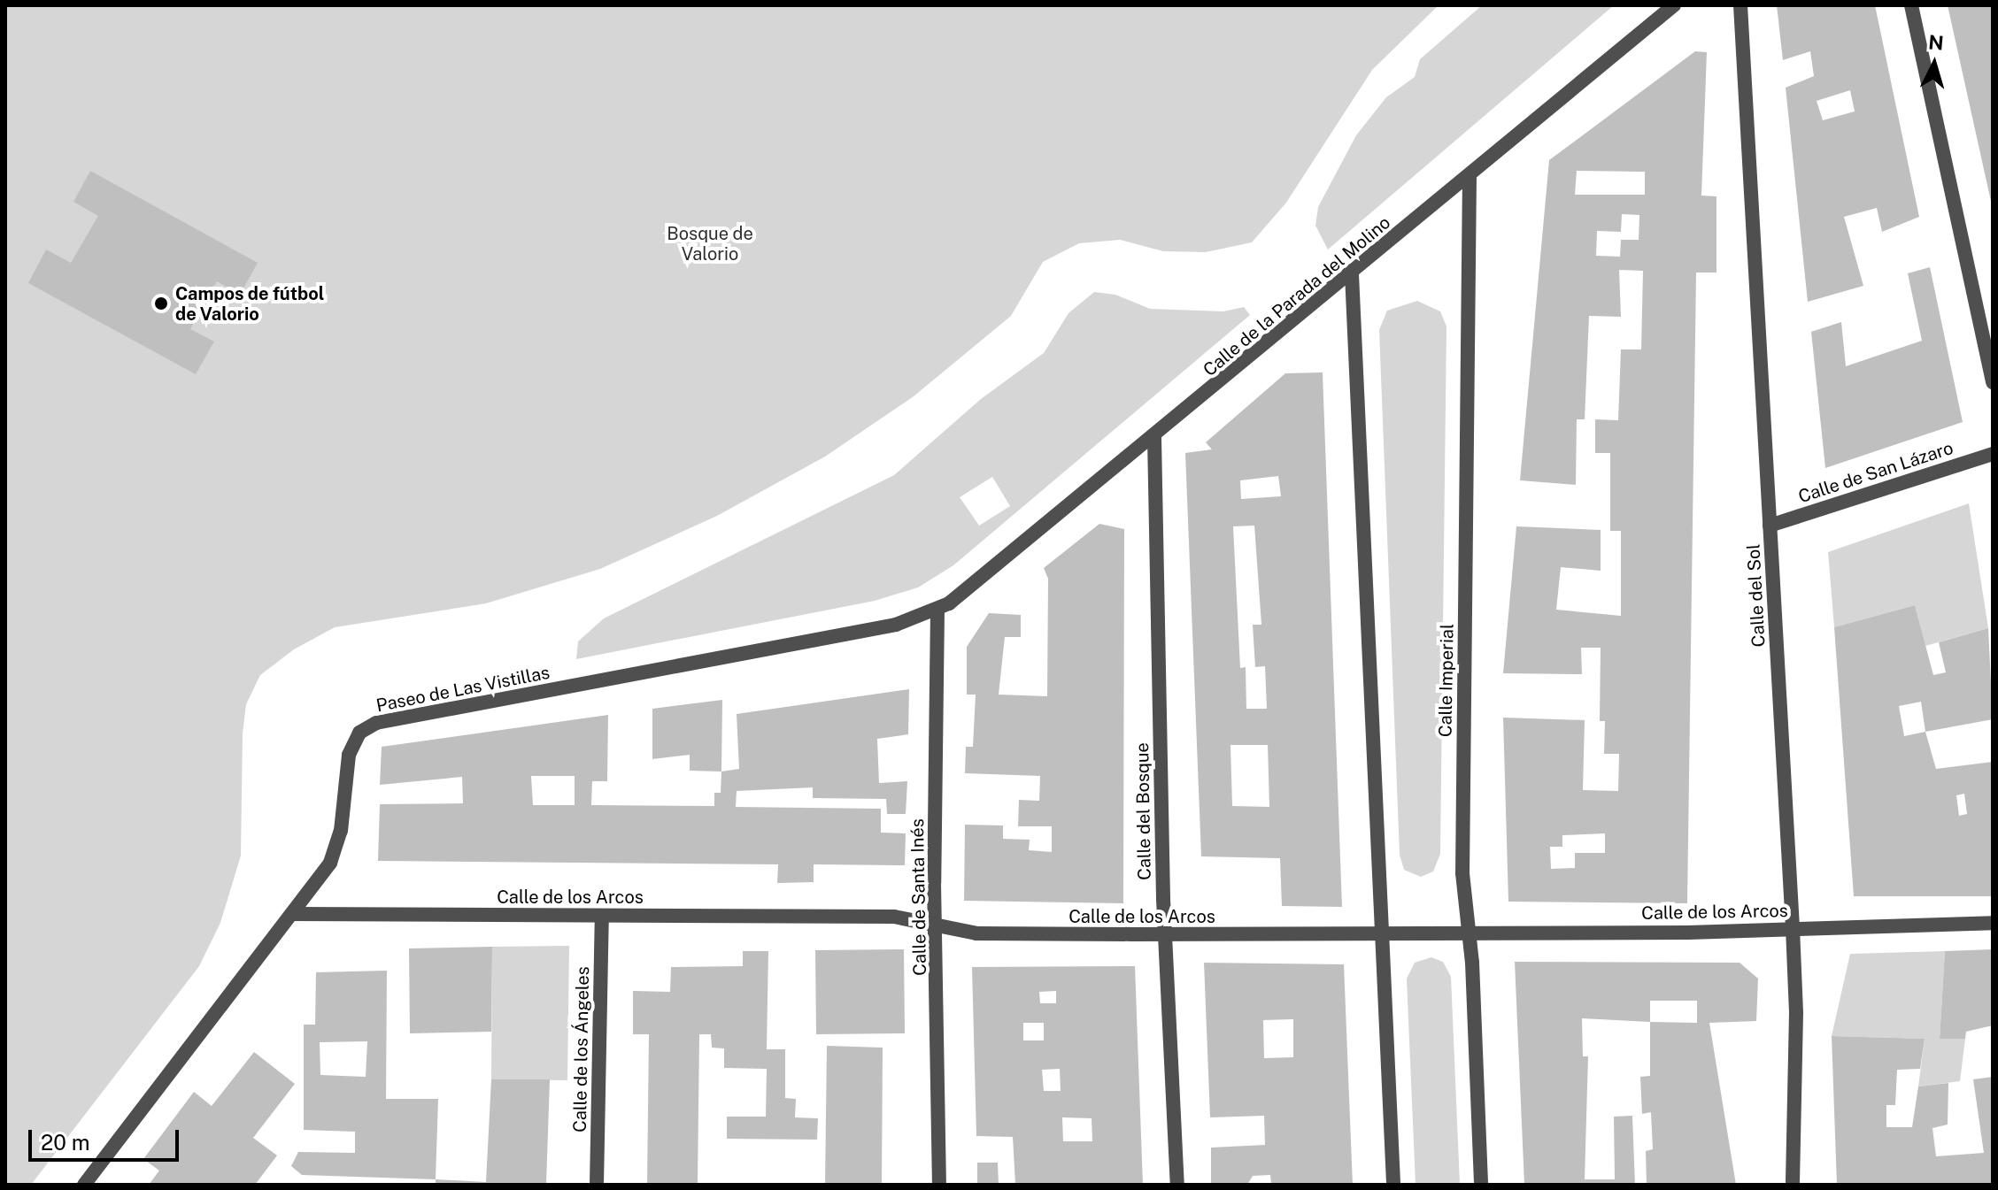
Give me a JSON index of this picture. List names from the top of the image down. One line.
{"streets":{"street":["Calle de la Parada del Molino","Calle de San Lázaro","Calle del Sol","Calle Imperial","Paseo de Las Vistillas","Calle del Bosque","Calle de los Arcos","Calle de Santa Inés","Calle de los Ángeles"]},"crossings":[["Calle de la Parada del Molino","Calle Imperial"],["Calle de la Parada del Molino","Paseo de Las Vistillas"],["Calle de la Parada del Molino","Calle del Bosque"],["Calle de la Parada del Molino","Calle de Santa Inés"],["Calle de San Lázaro","Calle del Sol"],["Calle del Sol","Calle de los Arcos"],["Calle Imperial","Calle de los Arcos"],["Paseo de Las Vistillas","Calle de los Arcos"],["Paseo de Las Vistillas","Calle de Santa Inés"],["Calle del Bosque","Calle de los Arcos"],["Calle de los Arcos","Calle de Santa Inés"],["Calle de los Arcos","Calle de los Ángeles"]],"parks":["Bosque de Valorio"],"places":["Campos de fútbol de Valorio"],"scale_bar":"20 m","north":"top"}
